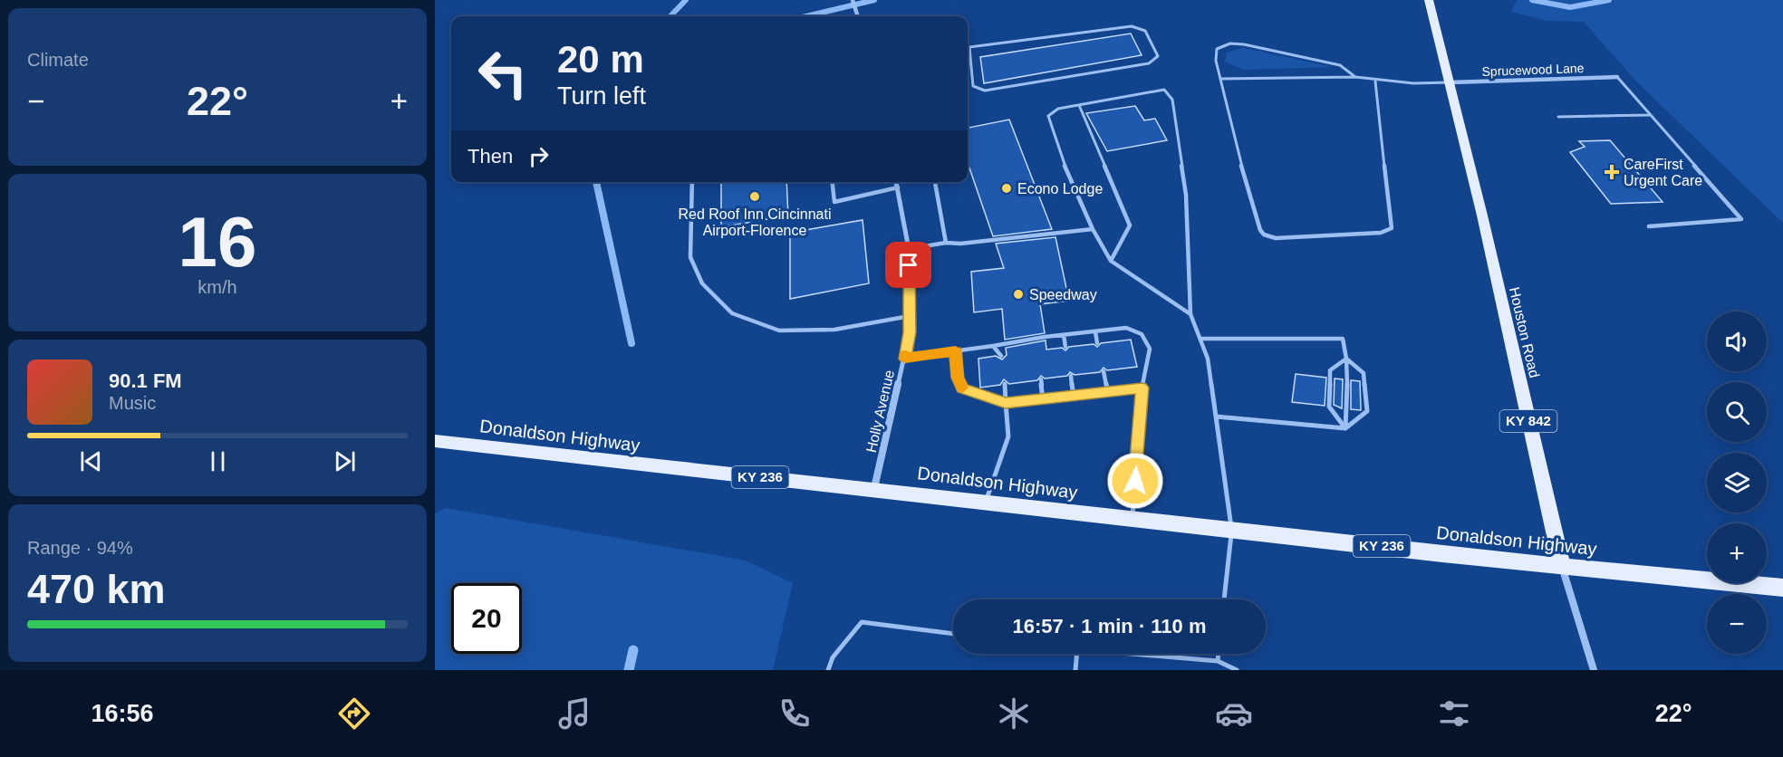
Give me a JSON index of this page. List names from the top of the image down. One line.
{"streets":{"main road":["Houston Road","KY 842","Donaldson Highway","KY 236"],"street":["Sprucewood Lane","Holly Avenue"]},"crossings":[["Sprucewood Lane","Houston Road"],["Houston Road","Donaldson Highway"],["Holly Avenue","Donaldson Highway"]],"places":{"health":["CareFirst Urgent Care"],"other":["Econo Lodge","Red Roof Inn Cincinnati Airport-Florence","Speedway"]},"page":{"tile":["Climate",["16","km/h"],["Range · 94%","470 km"]],"turn":["20 m","Turn left"],"heat":["−","22°","+"],"then":"Then","map_buttons":["+","−"],"song":["90.1 FM","Music"],"limit":"20","trip":"16:57 · 1 min · 110 m","tabs":["16:56","22°"]}}
